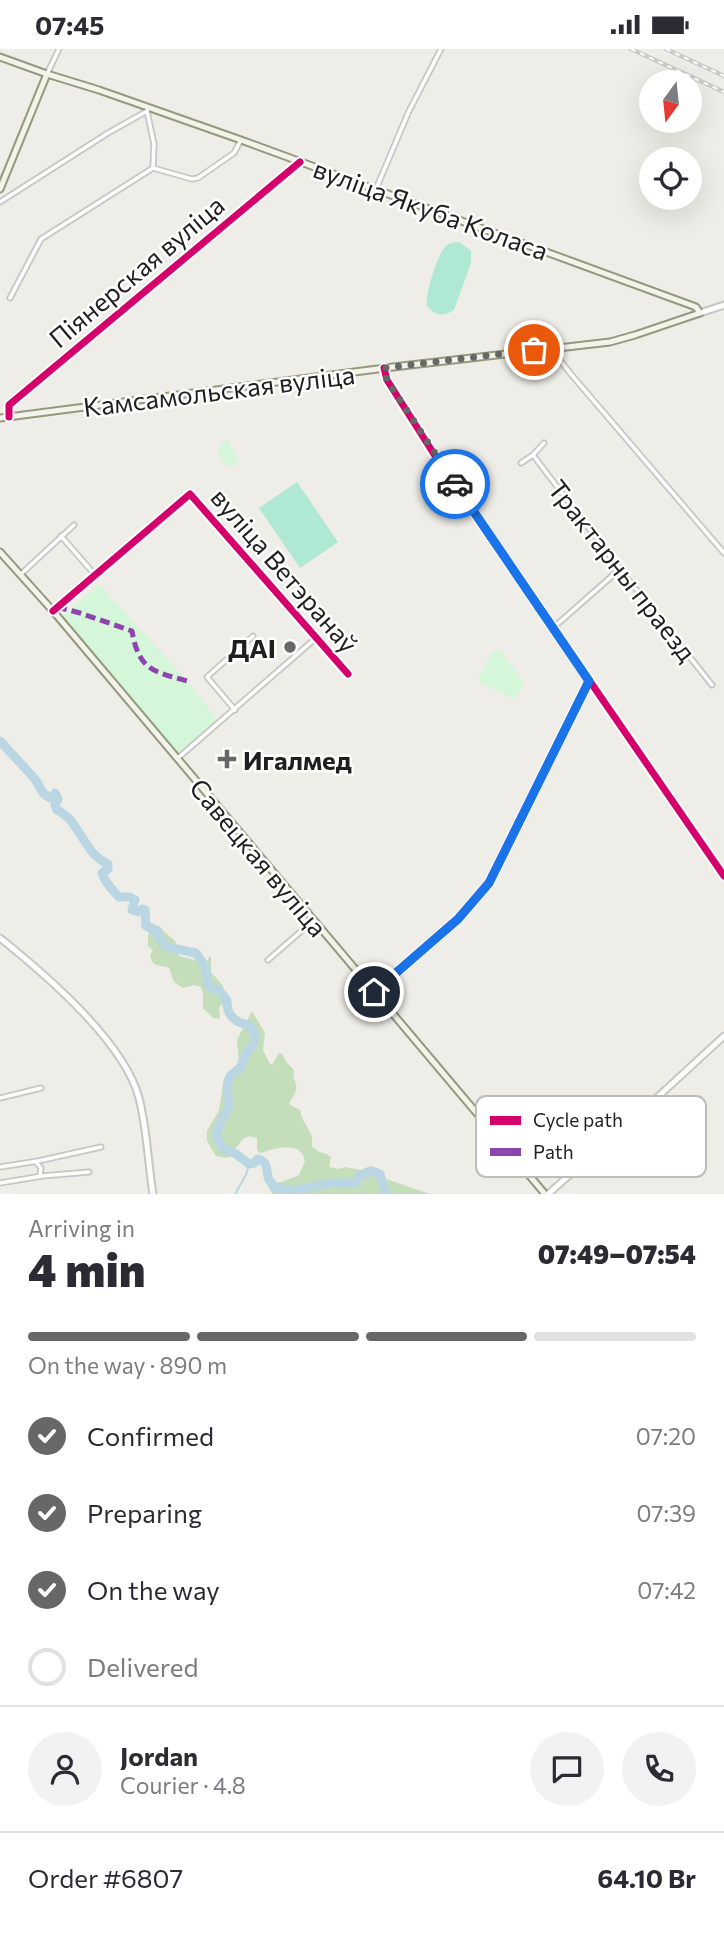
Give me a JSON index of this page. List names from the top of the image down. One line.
{"streets":{"main road":["вуліца Якуба Коласа","Камсамольская вуліца","Савецкая вуліца"],"street":["Піянерская вуліца","вуліца Ветэранаў","Трактарны праезд"]},"crossings":[["вуліца Якуба Коласа","Піянерская вуліца"],["вуліца Якуба Коласа","Камсамольская вуліца"],["Піянерская вуліца","Камсамольская вуліца"]],"places":{"other":["ДАІ"],"health":["Игалмед"]},"legend":["Cycle path","Path"],"north":"bottom","page":{"status":"07:45","heading":["4 min","Arriving in","07:49–07:54"],"panel":["Jordan","Courier · 4.8","Order #6807","64.10 Br"],"bar":"On the way · 890 m","list":[["Confirmed","07:20"],["Preparing","07:39"],["On the way","07:42"],"Delivered"]}}
